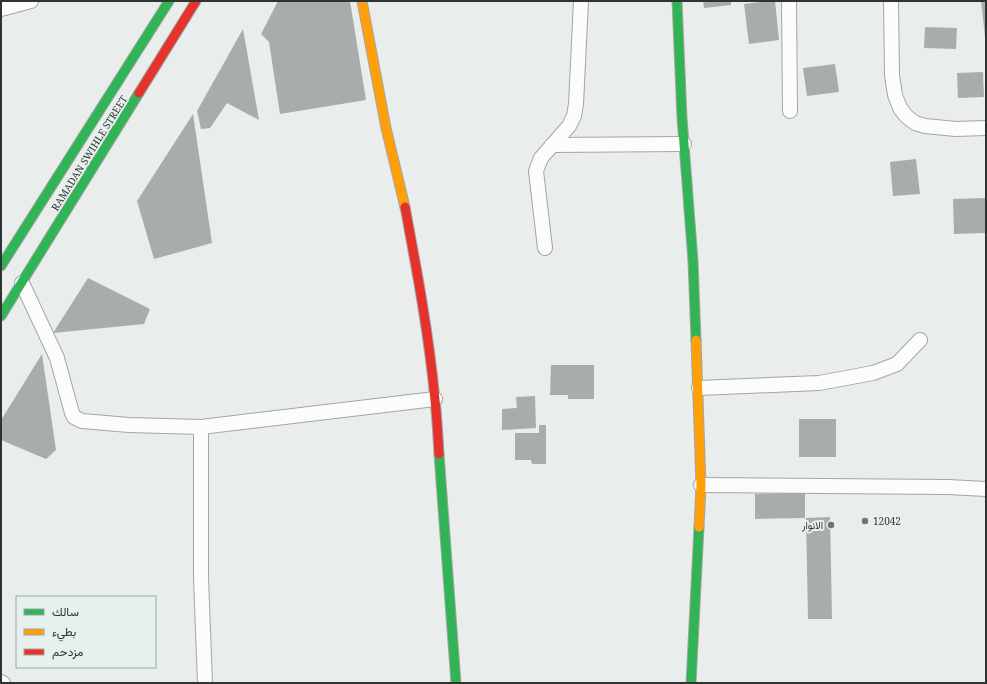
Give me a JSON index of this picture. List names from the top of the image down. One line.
{"streets":{"street":["RAMADAN SWIHLE STREET"]},"places":["12042","الانوار"],"legend":["سالك","بطيء","مزدحم"]}
